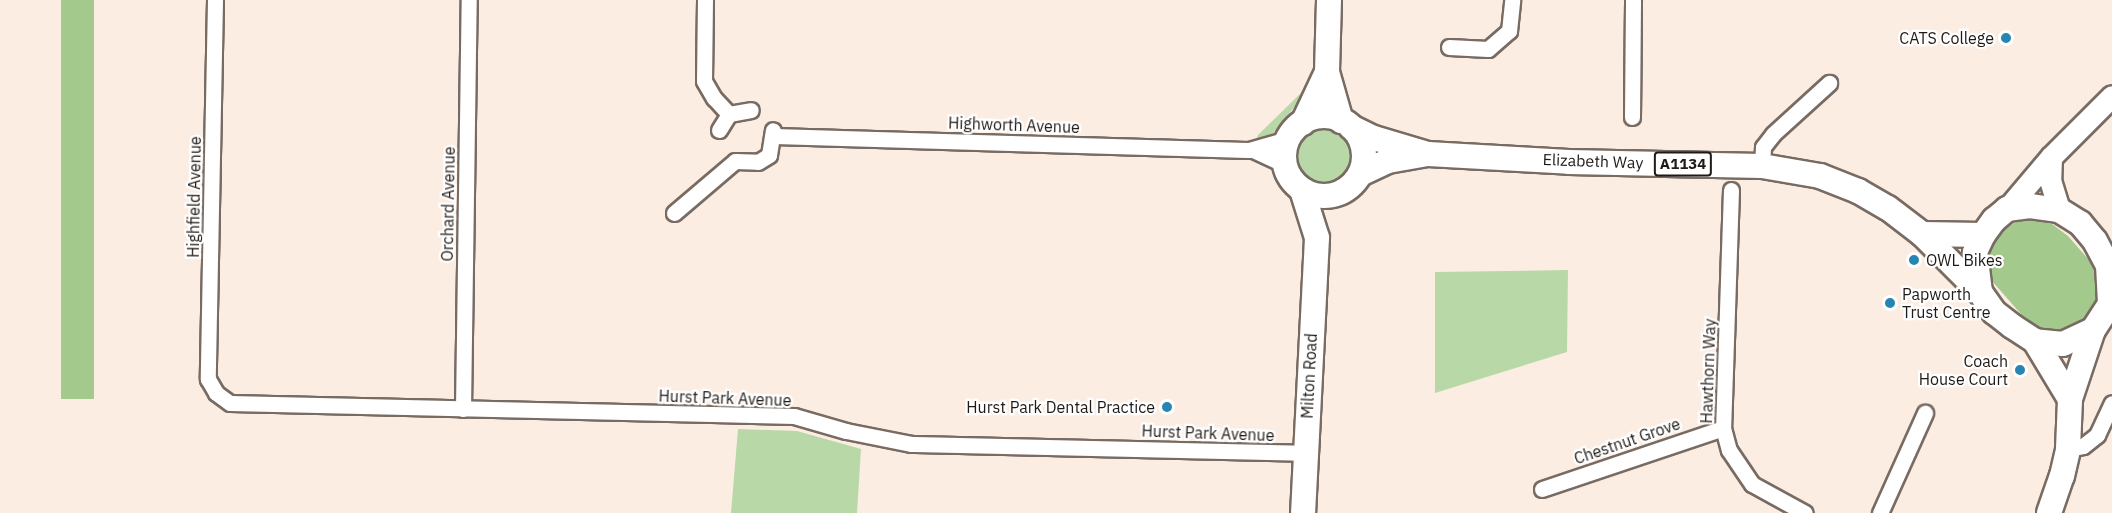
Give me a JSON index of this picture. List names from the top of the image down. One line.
{"streets":{"main road":["Elizabeth Way","A1134","Milton Road"],"street":["Highworth Avenue","Highfield Avenue","Orchard Avenue","Hawthorn Way","Hurst Park Avenue","Chestnut Grove"]},"crossings":[["Highworth Avenue","Elizabeth Way"],["Highworth Avenue","A1134"],["Highworth Avenue","Milton Road"],["Elizabeth Way","A1134"],["Elizabeth Way","Milton Road"],["A1134","Milton Road"],["Highfield Avenue","Hurst Park Avenue"],["Orchard Avenue","Hurst Park Avenue"],["Hawthorn Way","Chestnut Grove"],["Milton Road","Hurst Park Avenue"]],"places":["CATS College","OWL Bikes","Papworth Trust Centre","Coach House Court","Hurst Park Dental Practice"]}
